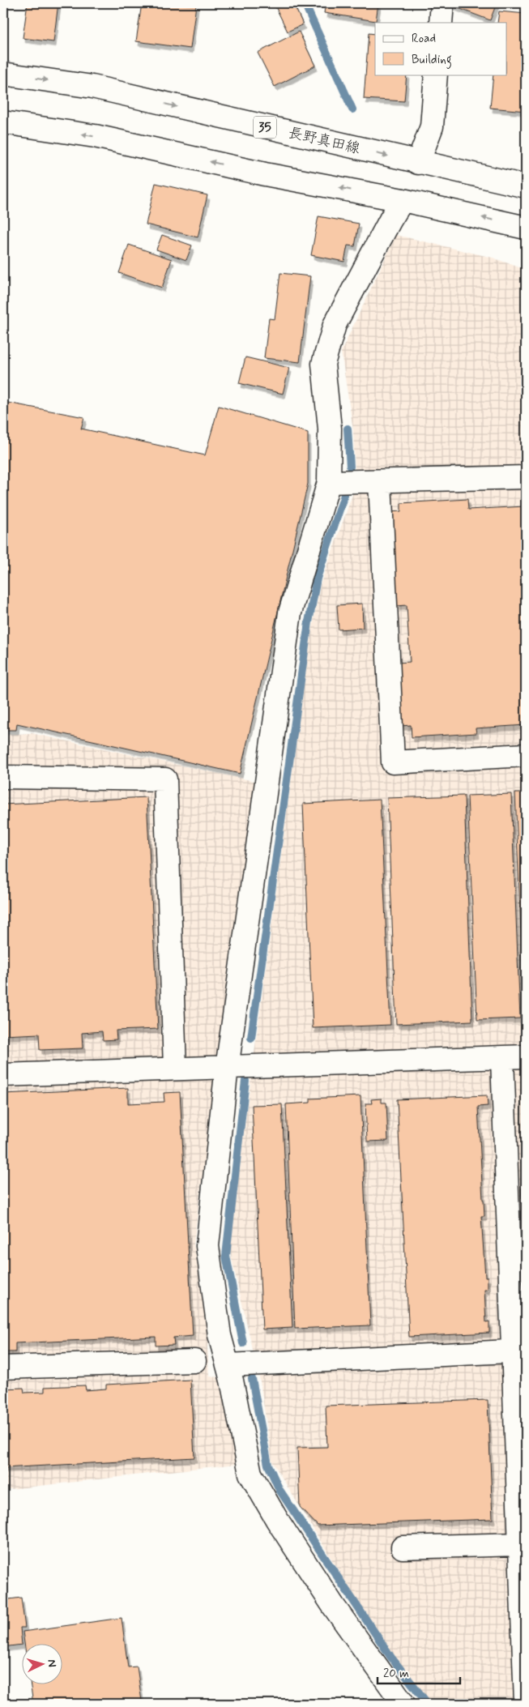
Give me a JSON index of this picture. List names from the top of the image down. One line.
{"streets":{"street":["35","長野真田線"]},"legend":["Road","Building"],"scale_bar":"20 m","north":"right"}
